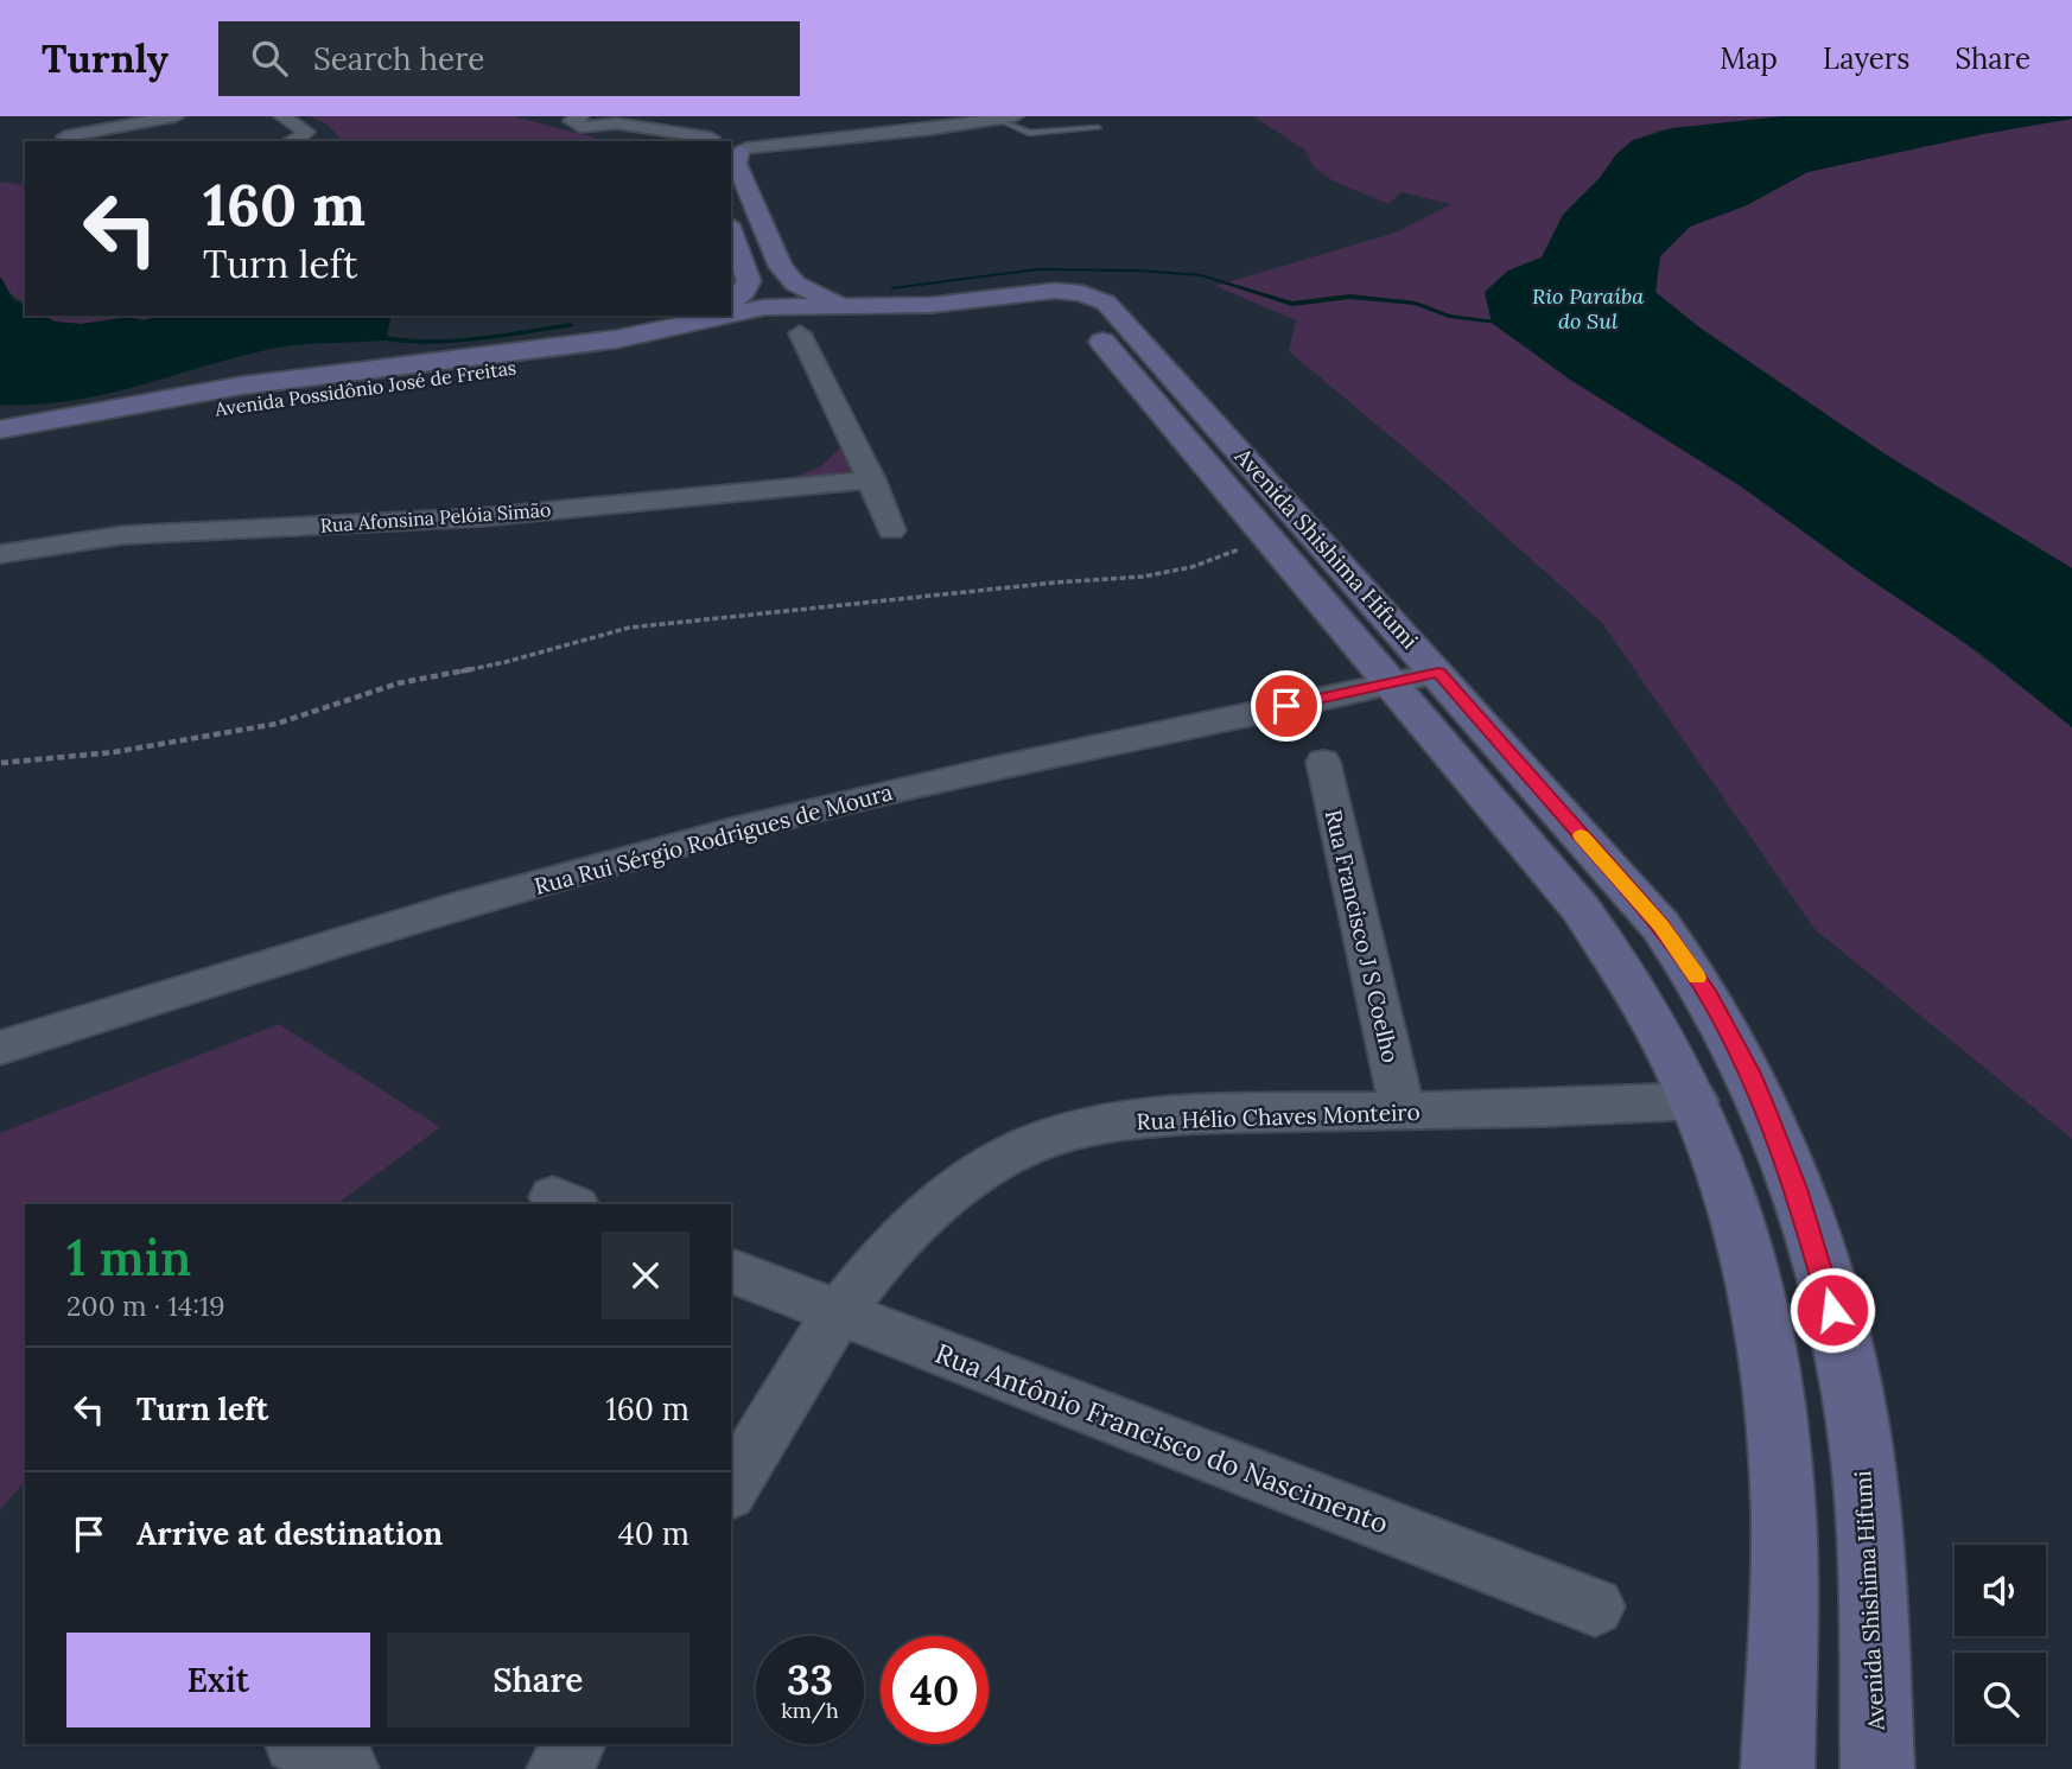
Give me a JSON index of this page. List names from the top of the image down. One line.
{"streets":{"street":["Avenida Possidônio José de Freitas","Rua Afonsina Pelóia Simão","Avenida Shishima Hifumi","Rua Rui Sérgio Rodrigues de Moura","Rua Francisco J S Coelho","Rua Hélio Chaves Monteiro","Rua Antônio Francisco do Nascimento"]},"crossings":[["Avenida Possidônio José de Freitas","Avenida Shishima Hifumi"],["Avenida Shishima Hifumi","Rua Rui Sérgio Rodrigues de Moura"],["Avenida Shishima Hifumi","Rua Hélio Chaves Monteiro"],["Rua Francisco J S Coelho","Rua Hélio Chaves Monteiro"],["Rua Hélio Chaves Monteiro","Rua Antônio Francisco do Nascimento"]],"water":["Rio Paraíba do Sul"],"page":{"header":"Turnly","search":"Search here","nav":["Map","Layers","Share"],"turn":["160 m","Turn left"],"heading":["1 min","200 m · 14:19"],"list":[{"name":"Turn left","value":"160 m"},{"name":"Arrive at destination","value":"40 m"}],"buttons":["Exit","Share"],"speed":"33 km/h","limit":"40"}}
